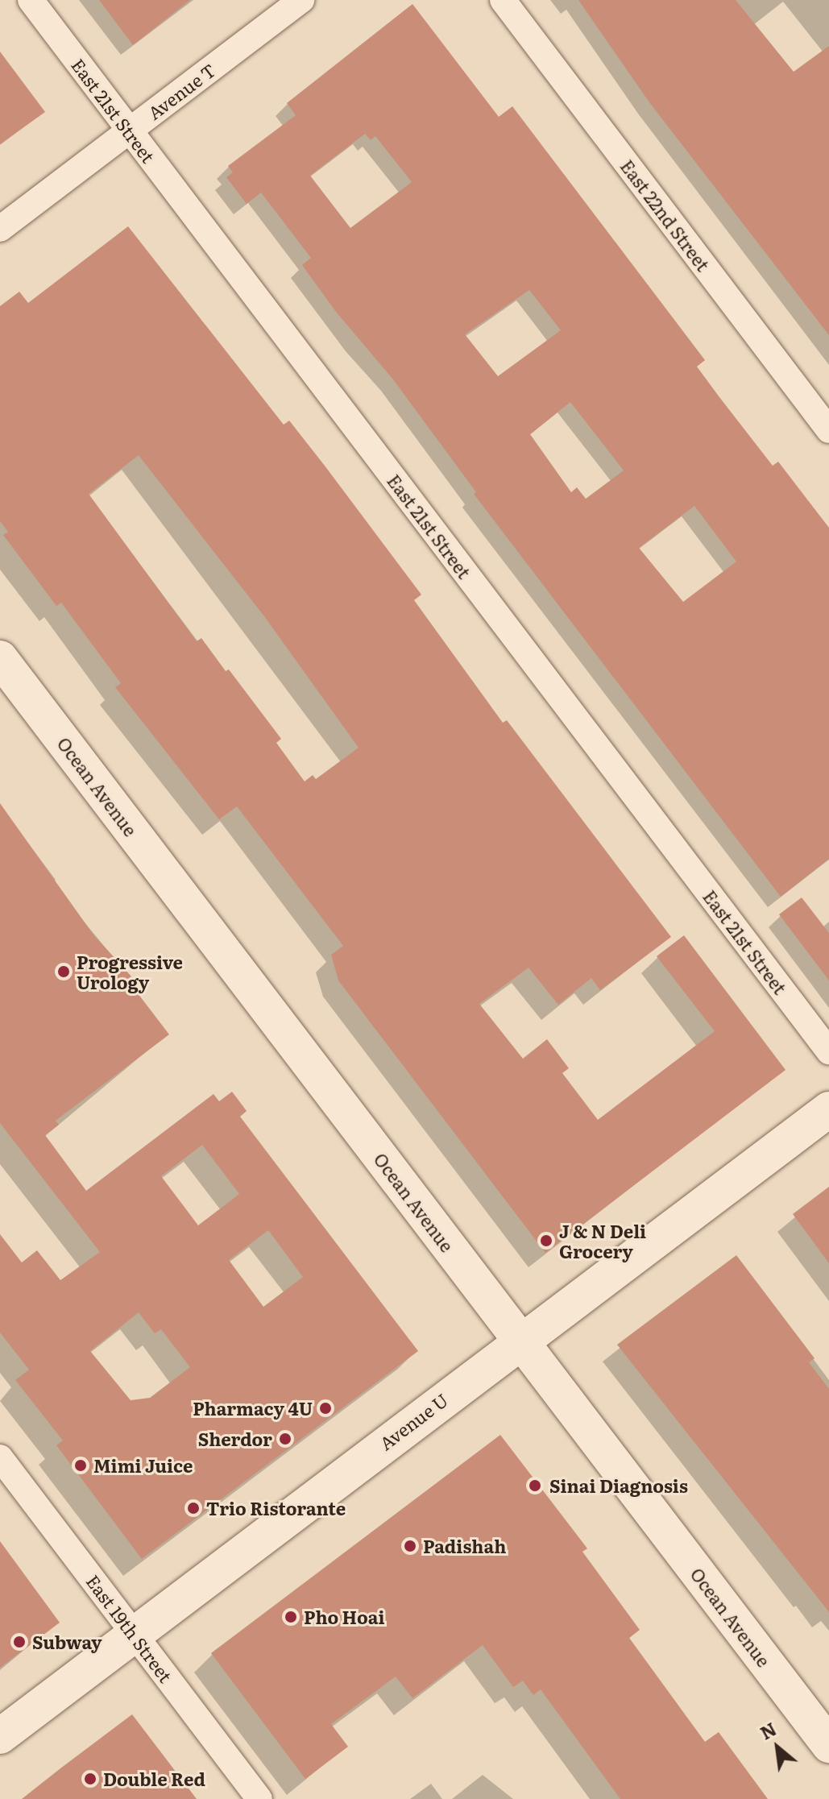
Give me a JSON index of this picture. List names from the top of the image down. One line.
{"streets":{"main road":["Ocean Avenue","Avenue U"],"street":["Avenue T","East 21st Street","East 22nd Street","East 19th Street"]},"crossings":[["Avenue T","East 21st Street"],["Ocean Avenue","Avenue U"],["Avenue U","East 19th Street"]],"places":["Progressive Urology","J & N Deli Grocery","Pharmacy 4U","Sherdor","Mimi Juice","Sinai Diagnosis","Trio Ristorante","Padishah","Pho Hoai","Subway","Double Red"],"north":"top left"}
